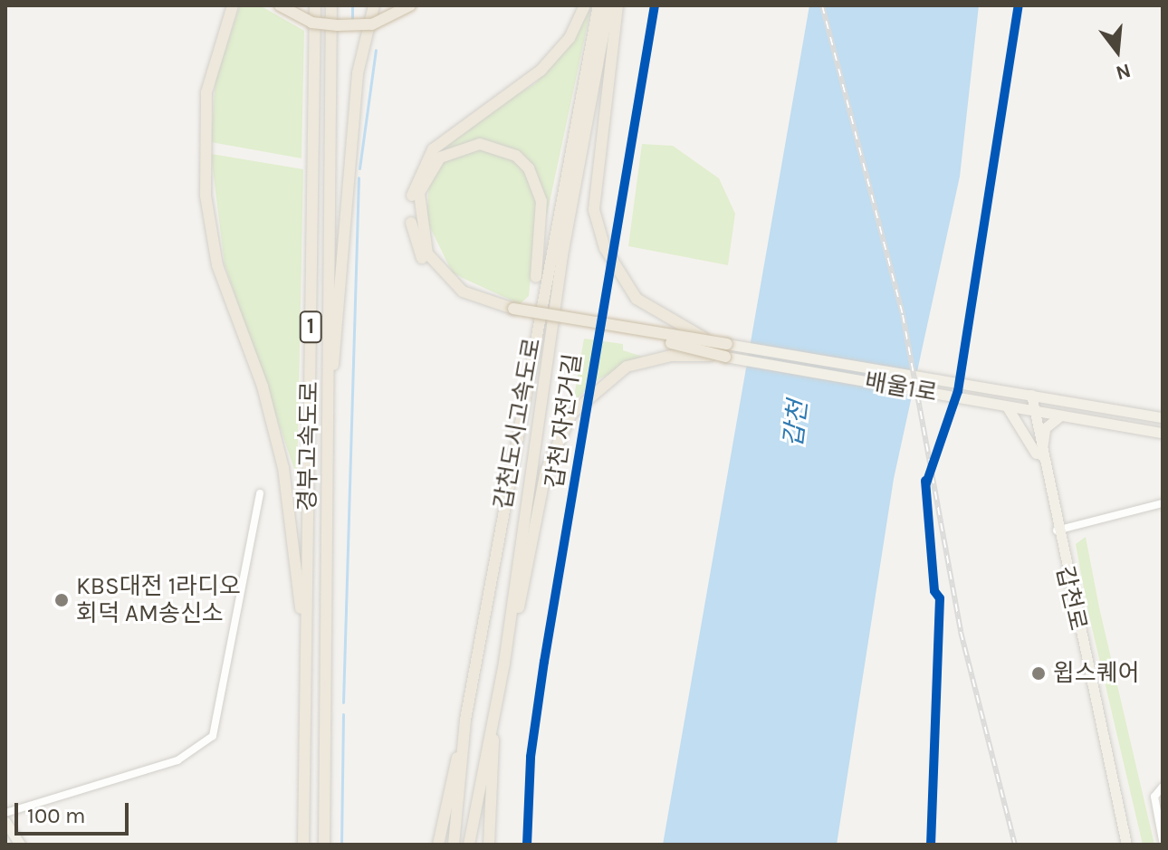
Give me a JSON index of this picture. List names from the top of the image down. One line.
{"streets":{"highway":["1","갑천도시고속도로","경부고속도로"],"main road":["배울1로","갑천로"],"cycle path":["갑천 자전거길"]},"crossings":[["배울1로","갑천로"]],"water":["갑천"],"places":["KBS대전 1라디오 회덕 AM송신소","윕스퀘어"],"scale_bar":"100 m","north":"bottom"}
